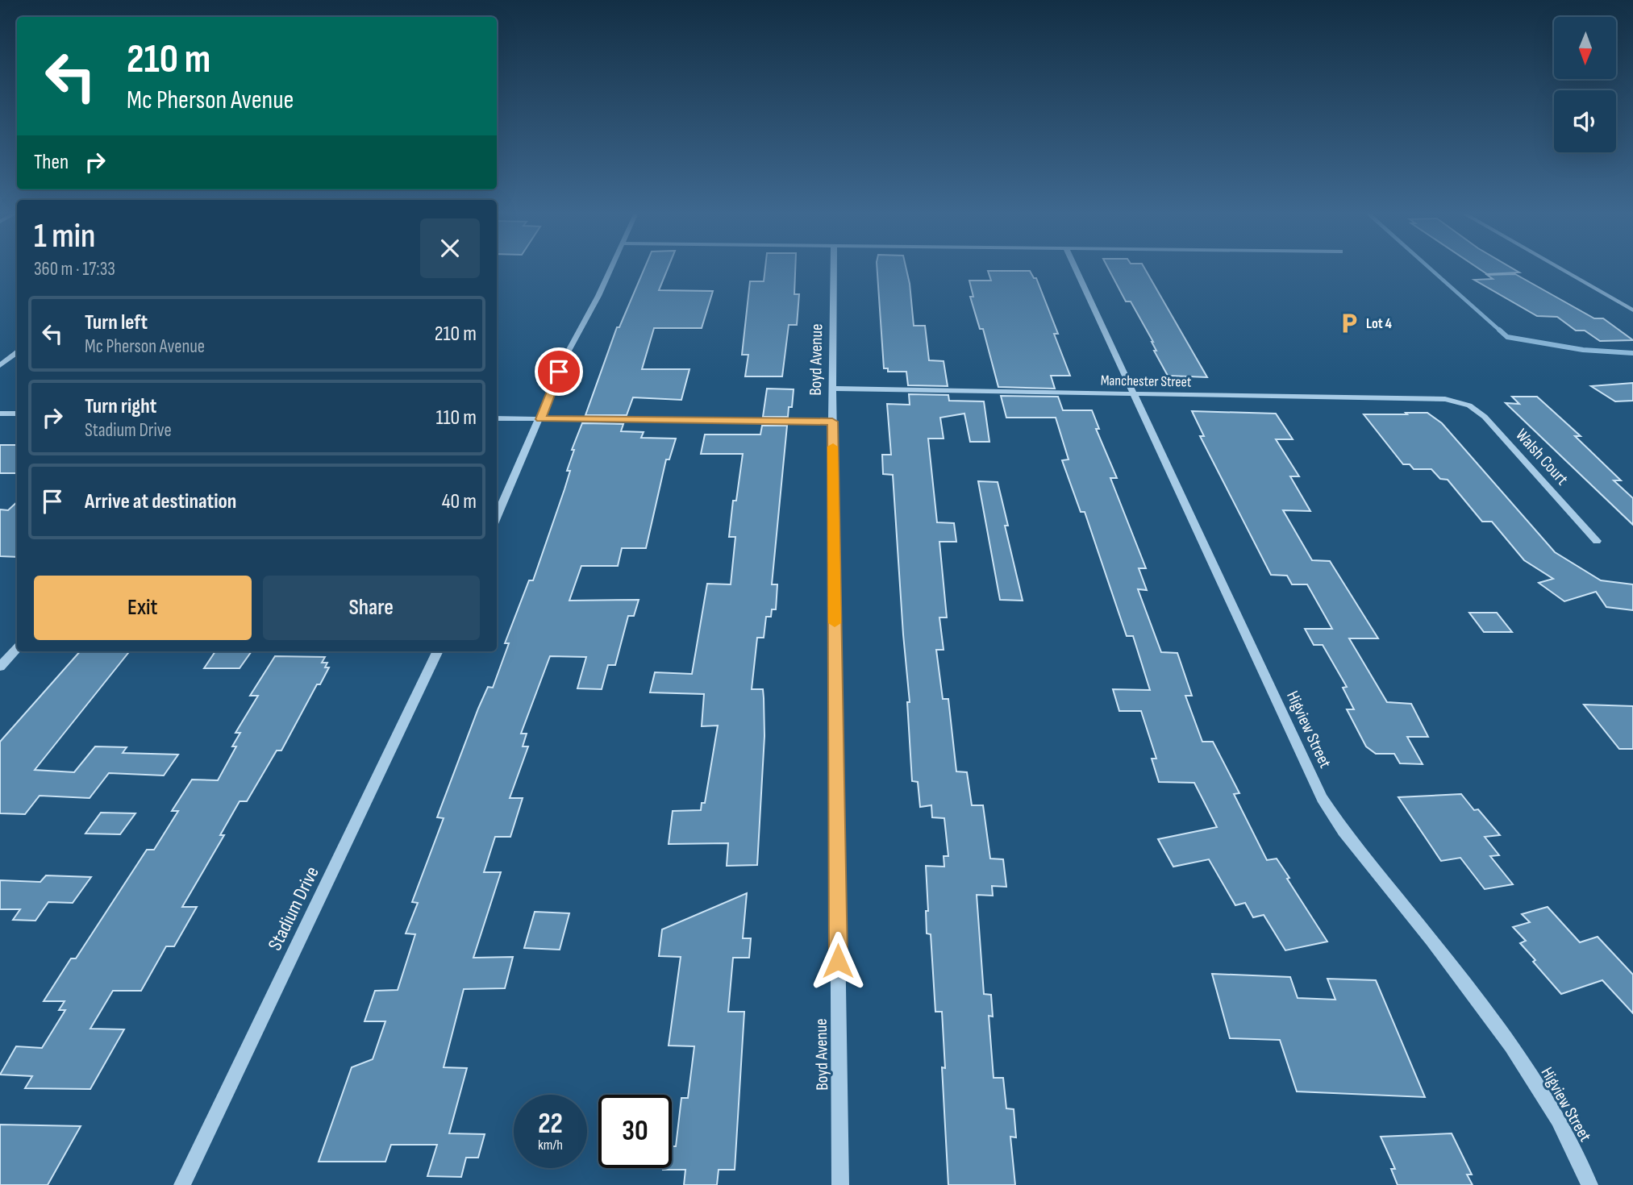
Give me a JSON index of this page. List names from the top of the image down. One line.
{"streets":{"street":["Boyd Avenue","Manchester Street","Walsh Court","Higview Street","Stadium Drive"]},"crossings":[["Boyd Avenue","Manchester Street"],["Manchester Street","Walsh Court"],["Manchester Street","Higview Street"]],"places":{"parking":["Lot 4"]},"north":"bottom","page":{"turn":["210 m","Mc Pherson Avenue"],"then":"Then","heading":["1 min","360 m · 17:33"],"list":[{"name":"Turn left","note":"Mc Pherson Avenue","value":"210 m"},{"name":"Turn right","note":"Stadium Drive","value":"110 m"},{"name":"Arrive at destination","value":"40 m"}],"buttons":["Exit","Share"],"speed":"22 km/h","limit":"30"}}
